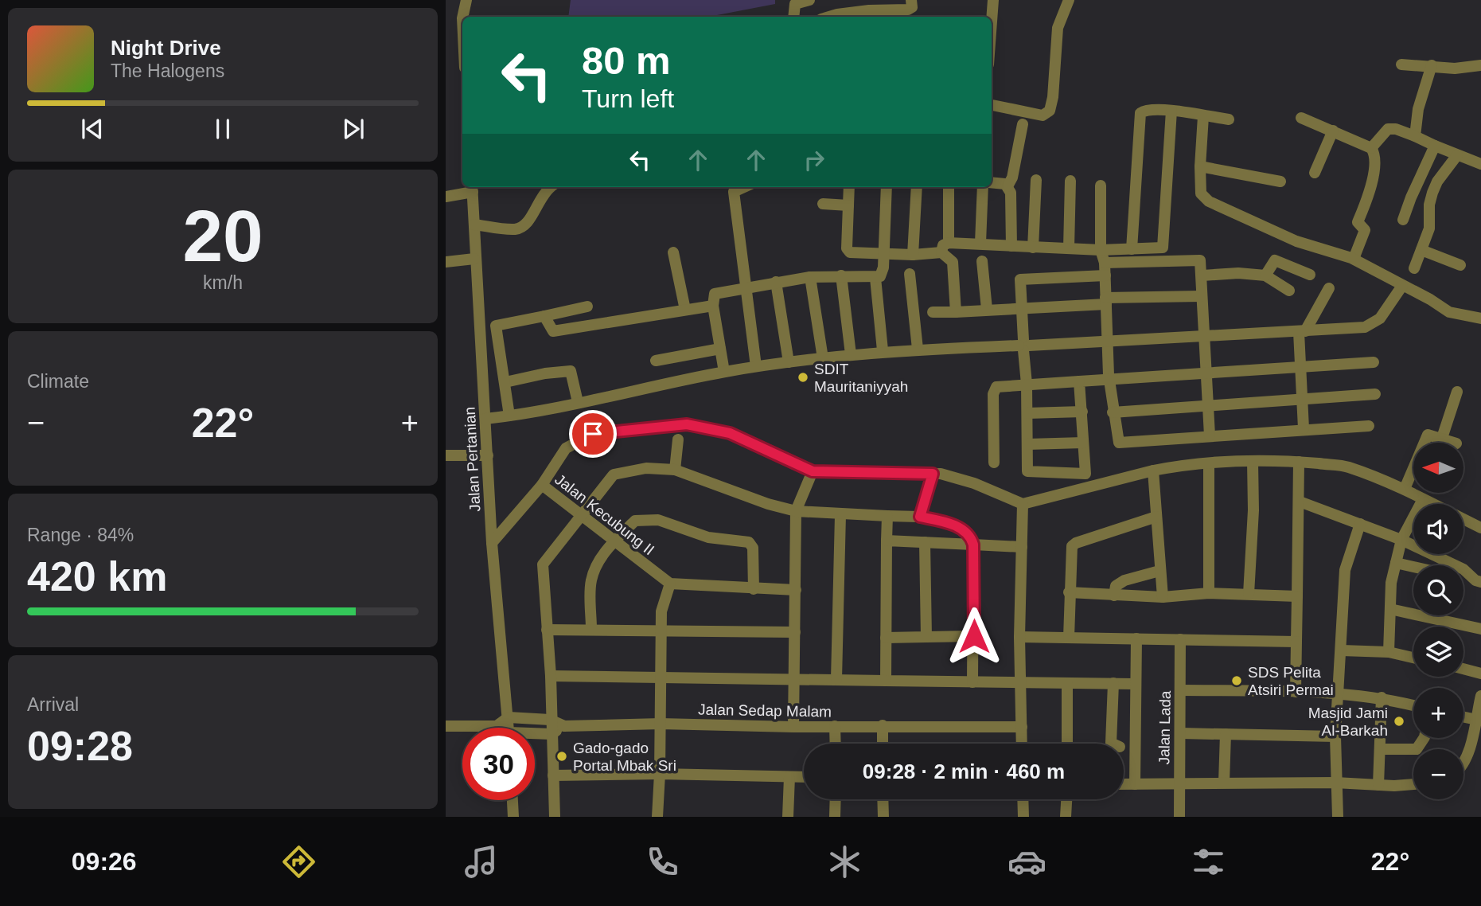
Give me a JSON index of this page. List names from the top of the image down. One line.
{"streets":{"street":["Jalan Pertanian","Jalan Kecubung II","Jalan Sedap Malam","Jalan Lada"]},"crossings":[["Jalan Pertanian","Jalan Sedap Malam"]],"places":["SDIT Mauritaniyyah","SDS Pelita Atsiri Permai","Masjid Jami Al-Barkah","Gado-gado Portal Mbak Sri"],"north":"left","page":{"turn":["80 m","Turn left"],"song":["Night Drive","The Halogens"],"tile":[["20","km/h"],"Climate",["Range · 84%","420 km"],["Arrival","09:28"]],"heat":["−","22°","+"],"map_buttons":["+","−"],"limit":"30","trip":"09:28 · 2 min · 460 m","tabs":["09:26","22°"]}}
